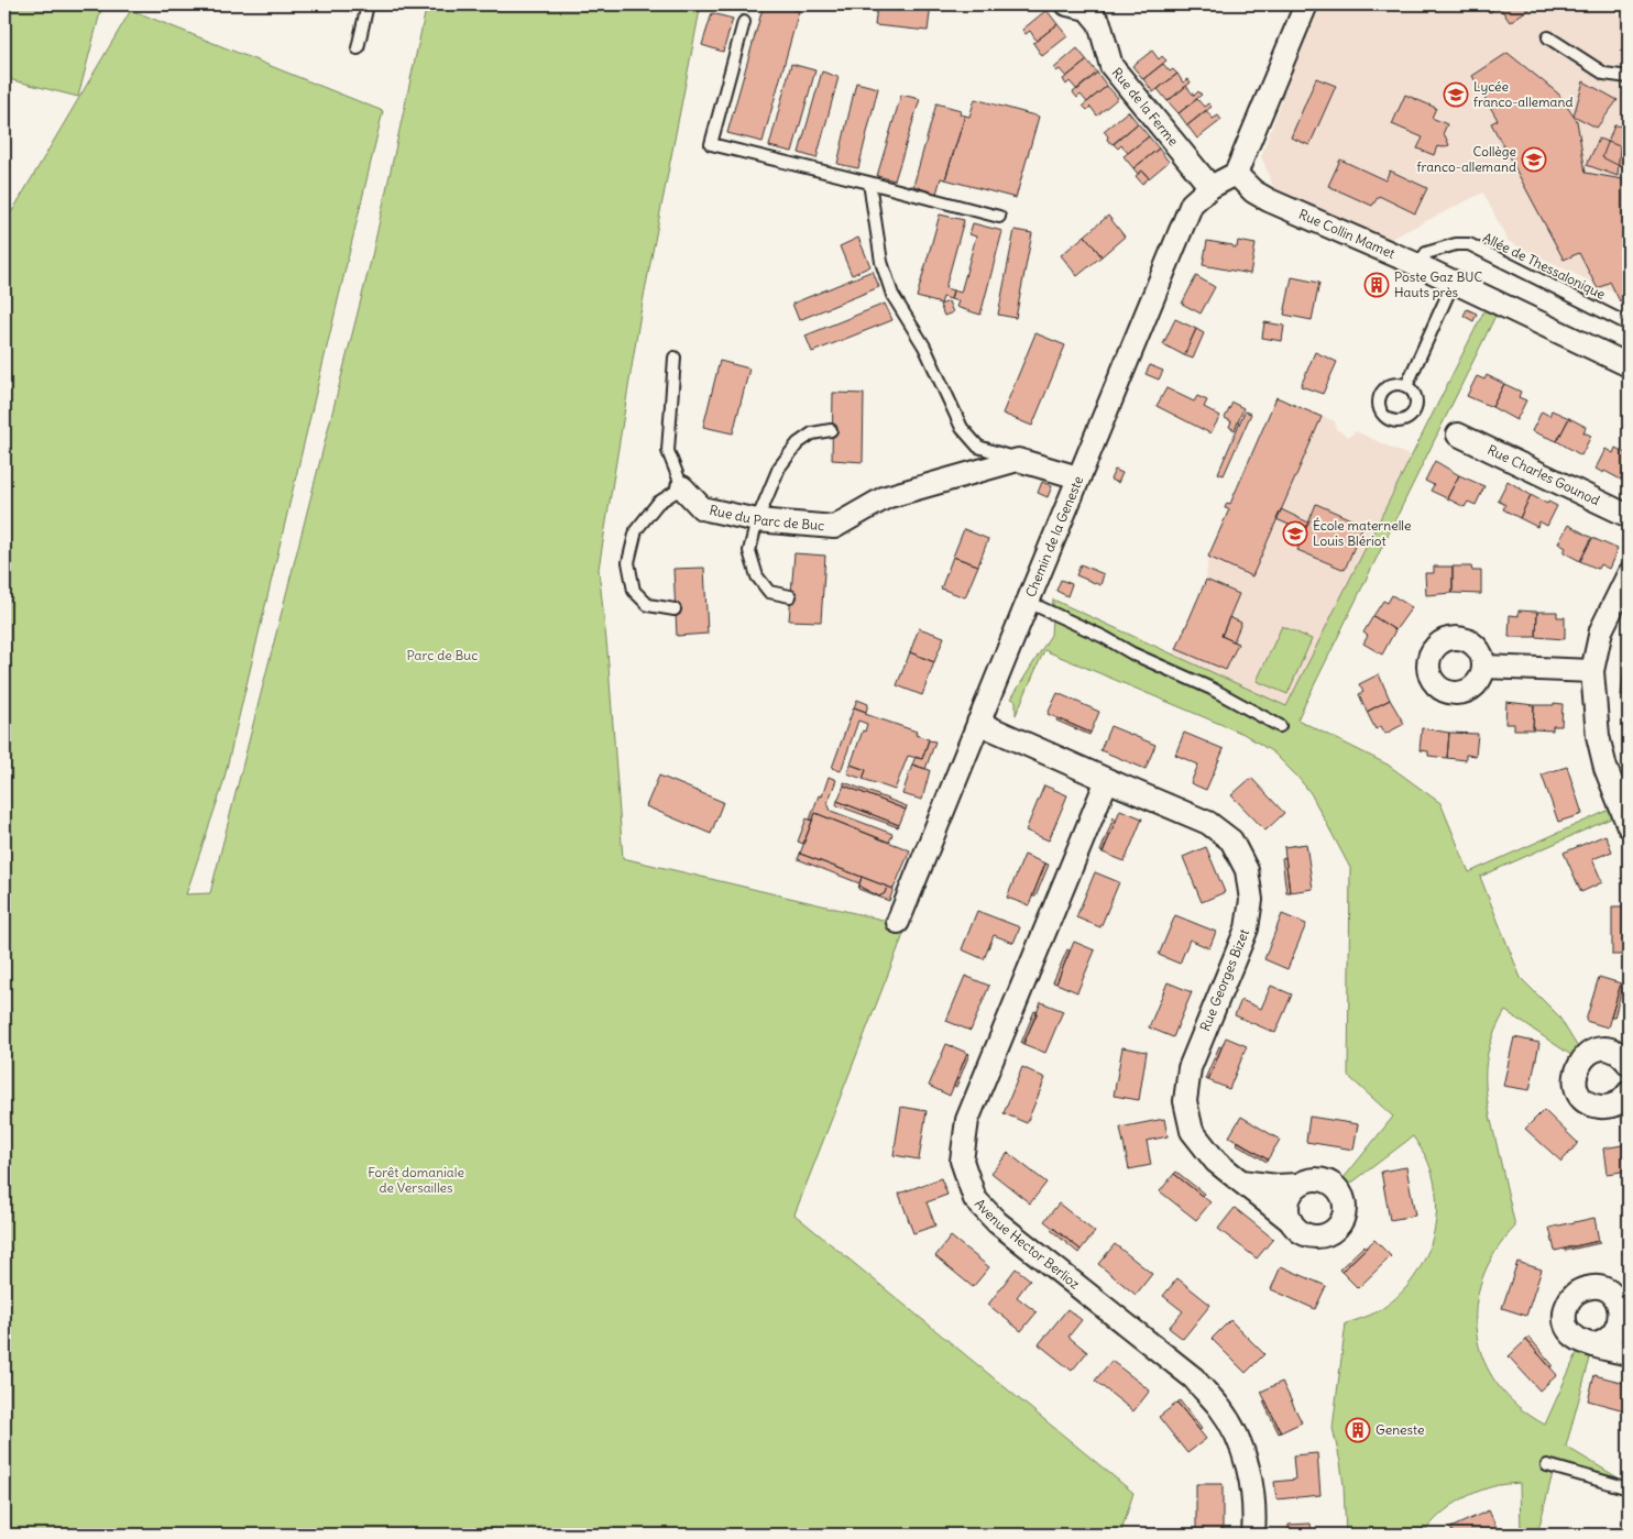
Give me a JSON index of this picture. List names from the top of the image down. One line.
{"streets":{"street":["Rue de la Ferme","Rue Collin Mamet","Rue Charles Gounod","Rue du Parc de Buc","Chemin de la Geneste","Rue Georges Bizet","Avenue Hector Berlioz"],"lane":["Allée de Thessalonique"]},"crossings":[["Rue de la Ferme","Chemin de la Geneste"],["Rue Collin Mamet","Allée de Thessalonique"],["Rue Collin Mamet","Chemin de la Geneste"],["Chemin de la Geneste","Rue Georges Bizet"],["Rue Georges Bizet","Avenue Hector Berlioz"]],"parks":["Parc de Buc","Forêt domaniale de Versailles"],"places":{"school or university":["Lycée franco-allemand","Collège franco-allemand","École maternelle Louis Blériot"],"building":["Poste Gaz BUC Hauts près","Geneste"]}}
